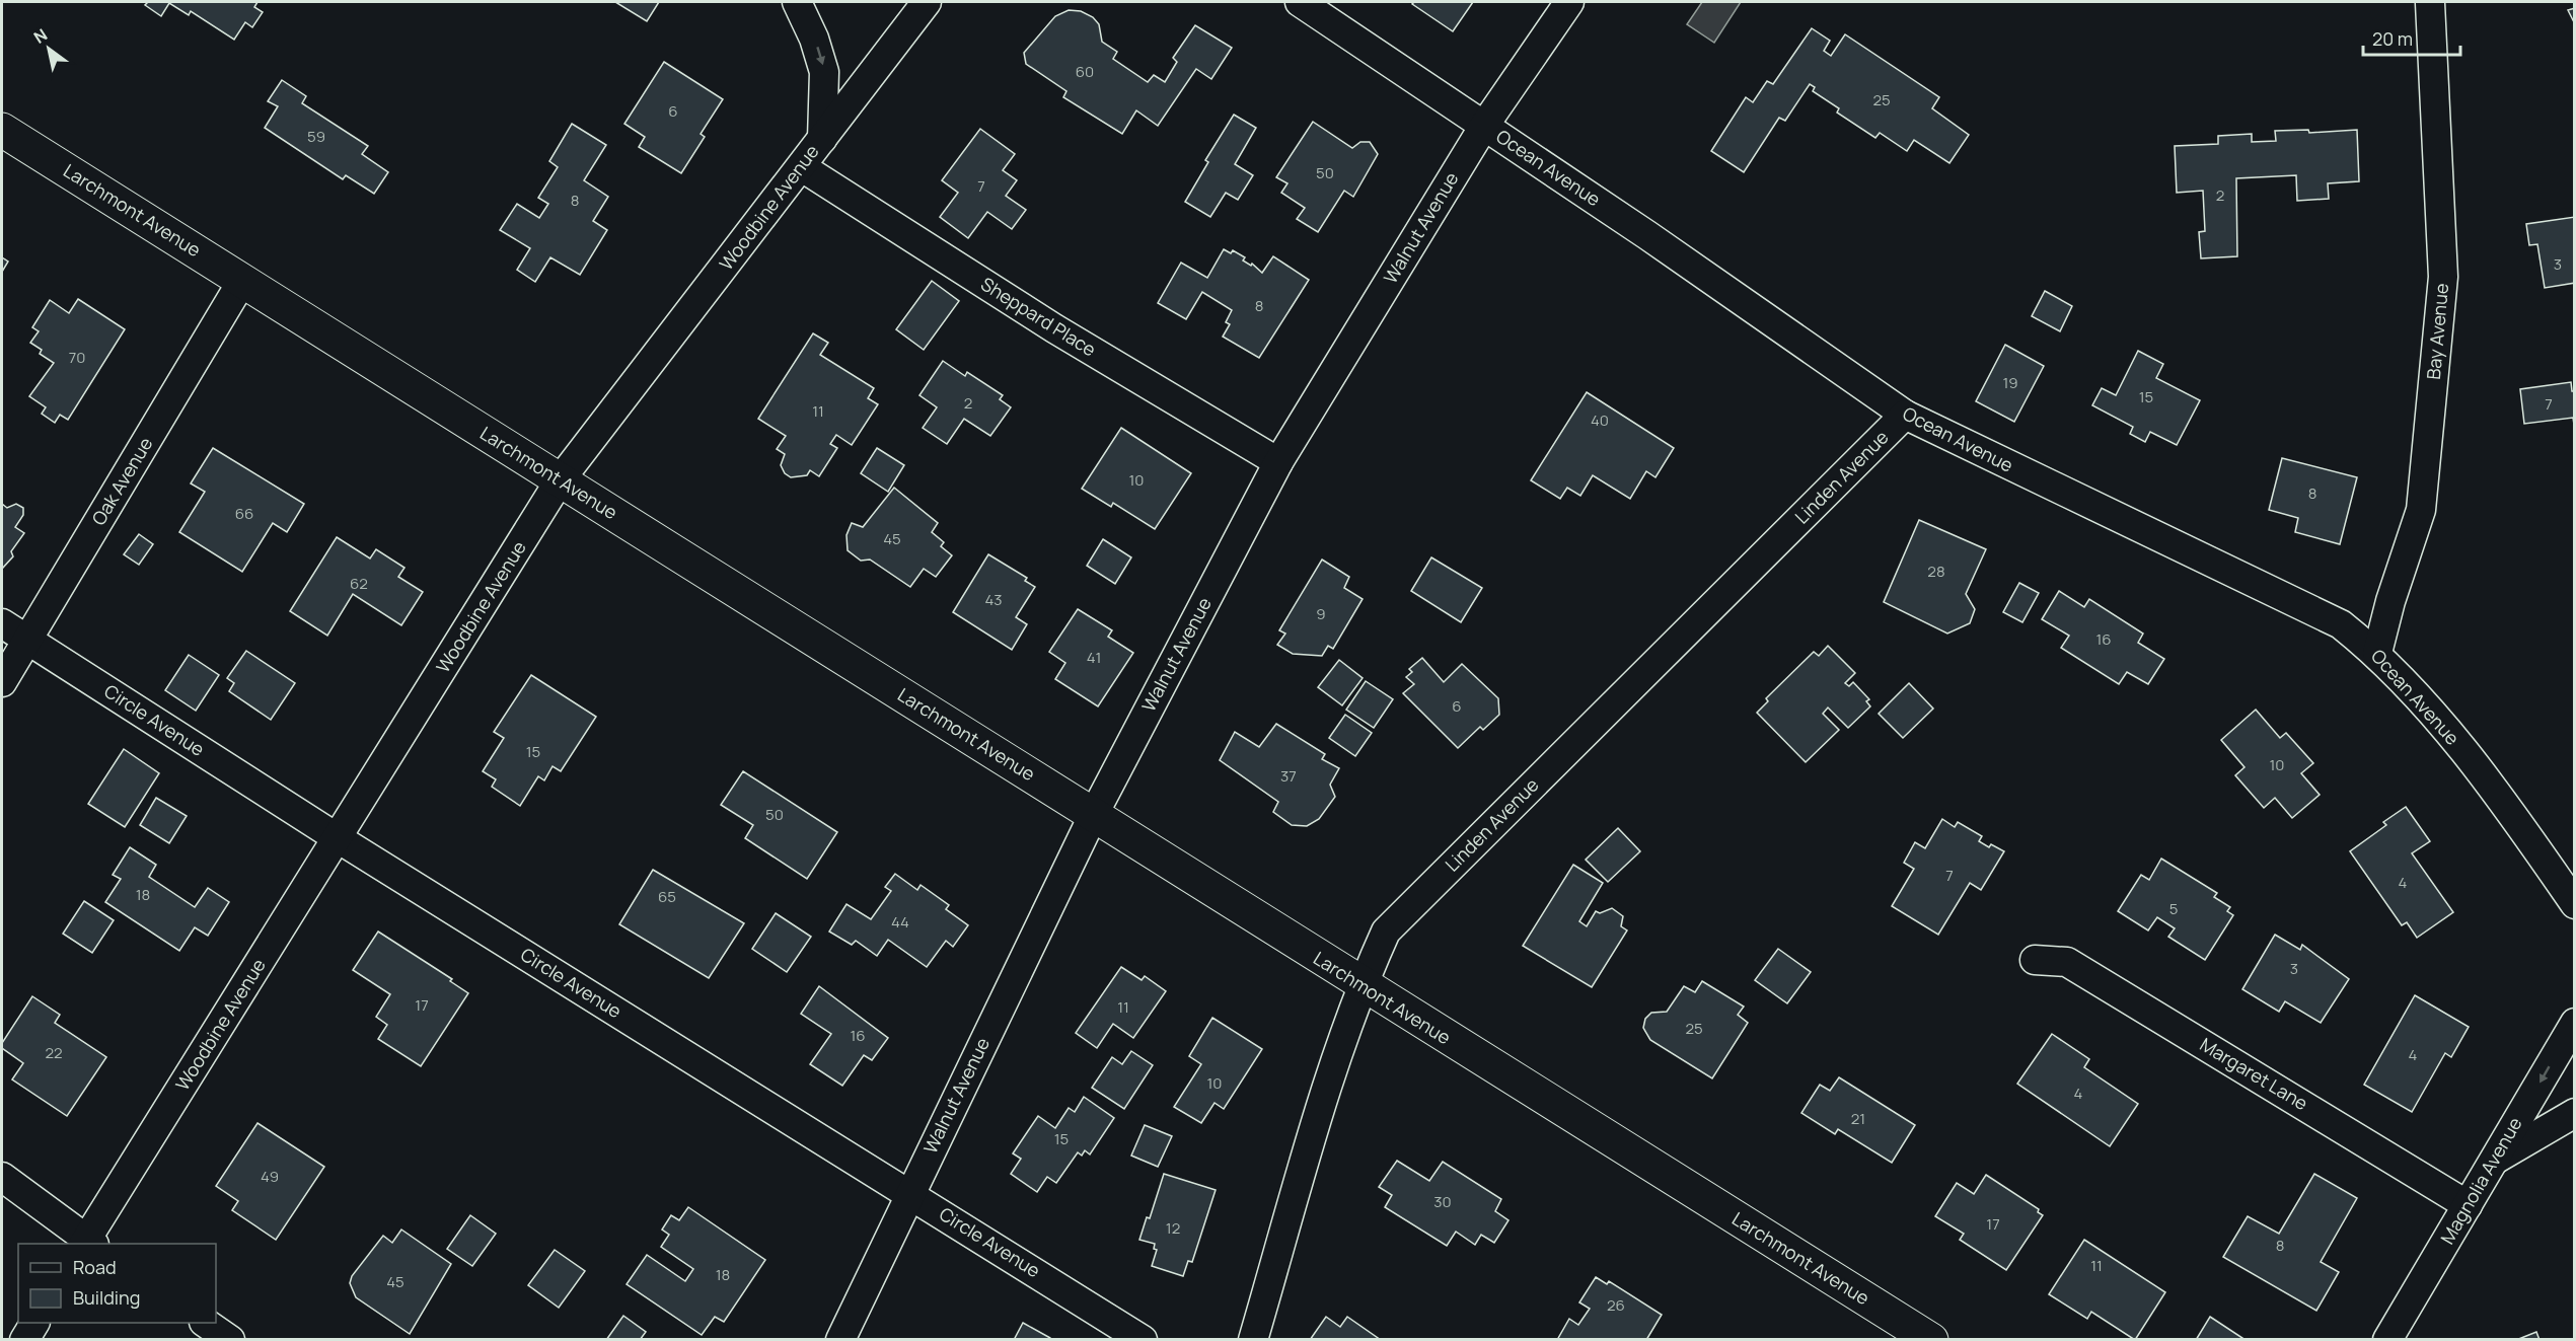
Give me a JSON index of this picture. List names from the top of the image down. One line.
{"streets":{"street":["Ocean Avenue","Woodbine Avenue","Larchmont Avenue","Walnut Avenue","Sheppard Place","Bay Avenue","Linden Avenue","Oak Avenue","Circle Avenue","Margaret Lane","Magnolia Avenue"]},"crossings":[["Ocean Avenue","Walnut Avenue"],["Ocean Avenue","Bay Avenue"],["Ocean Avenue","Linden Avenue"],["Woodbine Avenue","Larchmont Avenue"],["Woodbine Avenue","Sheppard Place"],["Woodbine Avenue","Circle Avenue"],["Larchmont Avenue","Walnut Avenue"],["Larchmont Avenue","Linden Avenue"],["Larchmont Avenue","Oak Avenue"],["Walnut Avenue","Sheppard Place"],["Walnut Avenue","Circle Avenue"],["Oak Avenue","Circle Avenue"],["Margaret Lane","Magnolia Avenue"]],"one_way":["Magnolia Avenue"],"house_numbers":["60","25","6","59","50","7","2","8","3","8","70","19","15","2","7","11","40","10","8","66","45","28","62","43","9","16","41","6","15","10","37","50","7","4","18","65","5","44","3","17","11","25","16","22","4","10","4","21","15","49","30","17","12","8","11","18","45","26"],"legend":["Road","Building"],"scale_bar":"20 m","north":"top left"}
